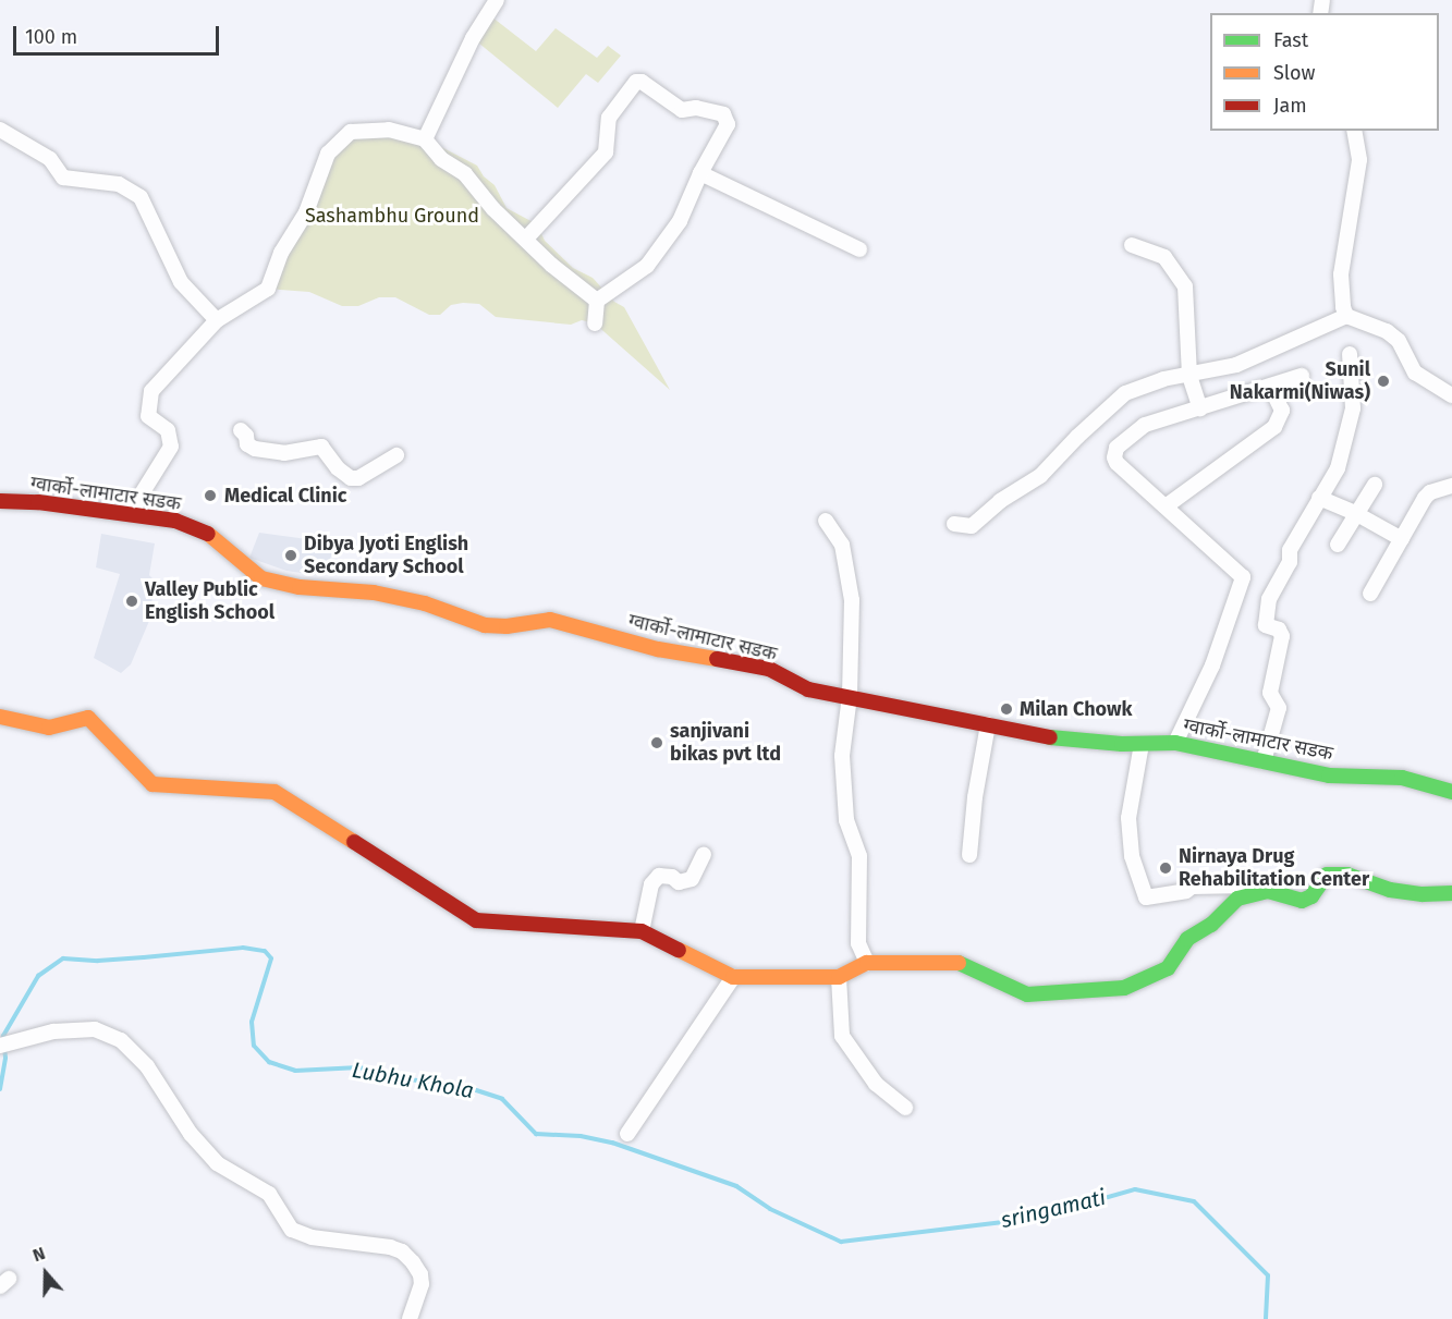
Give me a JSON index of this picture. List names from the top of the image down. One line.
{"streets":{"street":["ग्वार्को-लामाटार सडक"]},"water":["Lubhu Khola","sringamati"],"parks":["Sashambhu Ground"],"places":["Sunil Nakarmi(Niwas)","Medical Clinic","Dibya Jyoti English Secondary School","Valley Public English School","Milan Chowk","sanjivani bikas pvt ltd","Nirnaya Drug Rehabilitation Center"],"legend":["Fast","Slow","Jam"],"scale_bar":"100 m","north":"top"}
